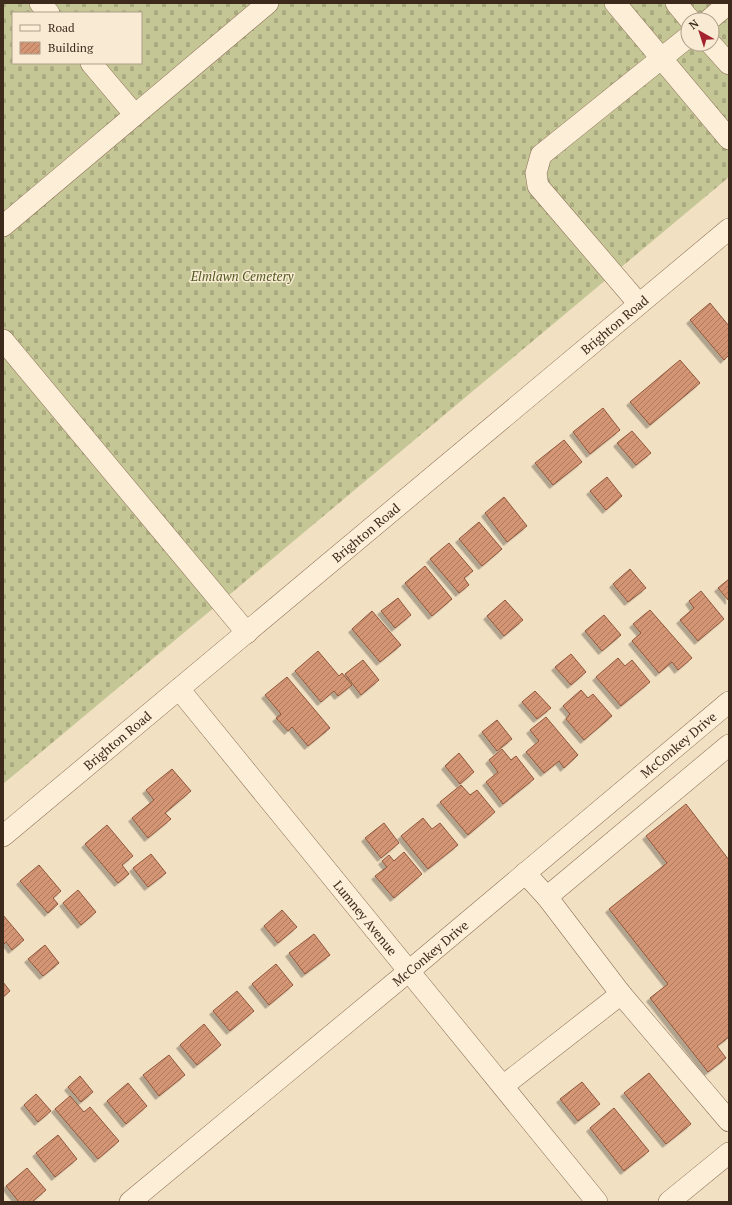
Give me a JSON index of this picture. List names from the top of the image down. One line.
{"streets":{"street":["Brighton Road","McConkey Drive","Lumney Avenue"]},"crossings":[["Brighton Road","Lumney Avenue"],["McConkey Drive","Lumney Avenue"]],"parks":["Elmlawn Cemetery"],"legend":["Road","Building"],"north":"top left"}
